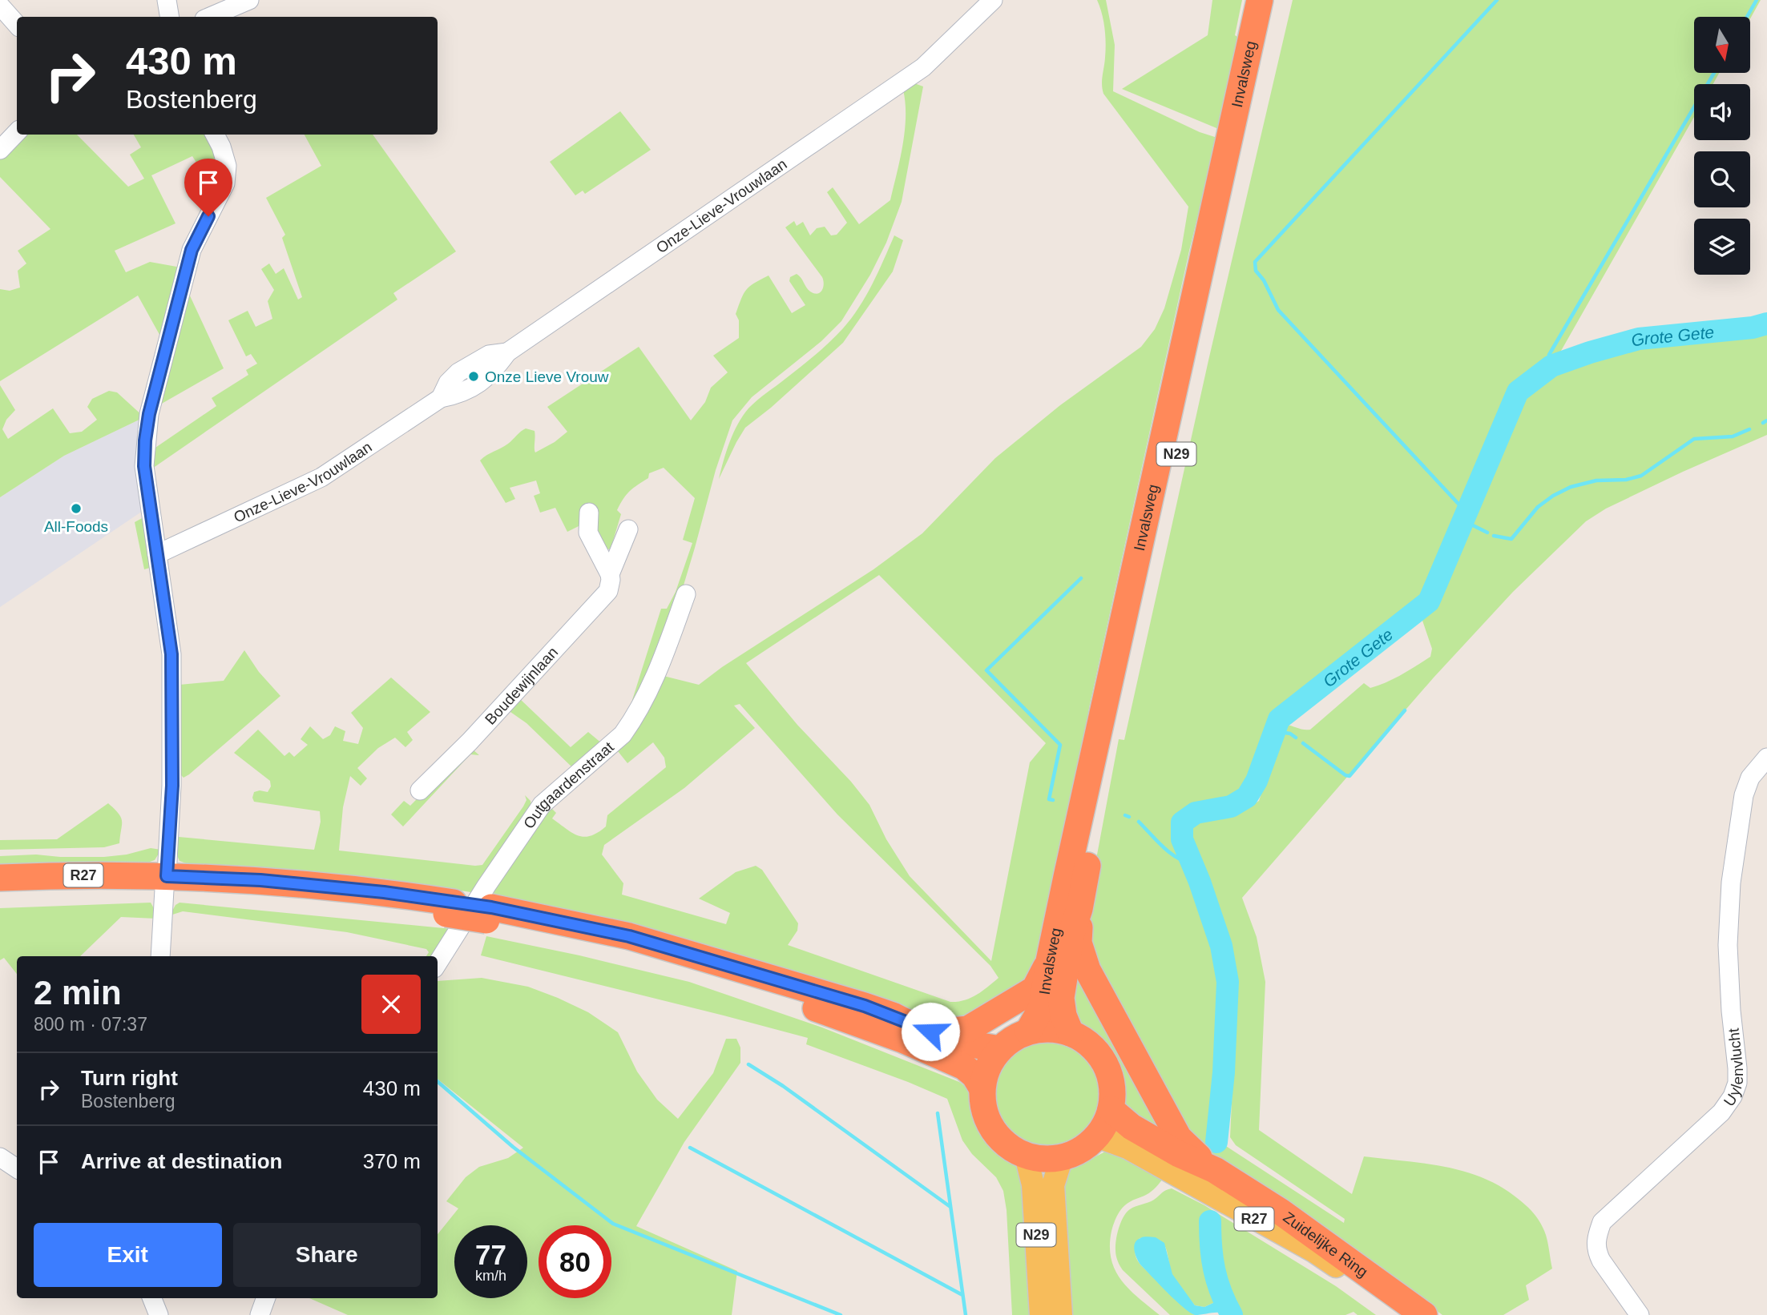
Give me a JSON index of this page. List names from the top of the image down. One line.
{"streets":{"highway":["Invalsweg","N29","R27","Zuidelijke Ring"],"street":["Onze-Lieve-Vrouwlaan","Boudewijnlaan","Outgaardenstraat","Uylenvlucht"]},"crossings":[["Invalsweg","N29"],["Invalsweg","R27"],["Invalsweg","Zuidelijke Ring"],["N29","R27"],["N29","Zuidelijke Ring"],["R27","Zuidelijke Ring"]],"water":["Grote Gete"],"places":["Onze Lieve Vrouw","All-Foods"],"north":"bottom","page":{"turn":["430 m","Bostenberg"],"heading":["2 min","800 m · 07:37"],"list":[{"name":"Turn right","note":"Bostenberg","value":"430 m"},{"name":"Arrive at destination","value":"370 m"}],"buttons":["Exit","Share"],"speed":"77 km/h","limit":"80"}}
